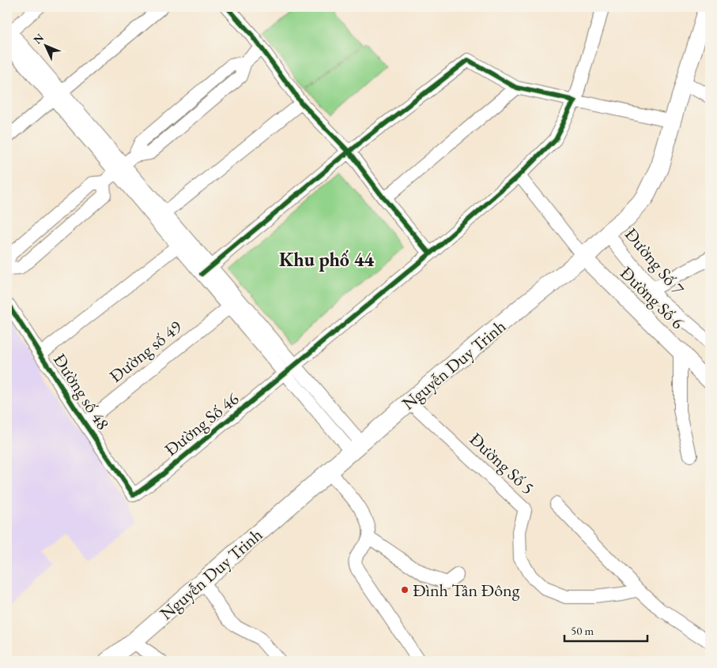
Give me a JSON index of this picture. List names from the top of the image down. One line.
{"streets":{"main road":["Nguyễn Duy Trinh"],"street":["Đường Số 7","Đường Số 6","Đường số 49","Đường số 48","Đường Số 46","Đường Số 5"]},"crossings":[["Đường Số 7","Nguyễn Duy Trinh"],["Đường Số 6","Nguyễn Duy Trinh"],["Đường số 49","Đường số 48"],["Nguyễn Duy Trinh","Đường Số 5"],["Đường số 48","Đường Số 46"]],"districts":["Khu phố 44"],"places":["Đình Tân Đông"],"scale_bar":"50 m","north":"top left"}
